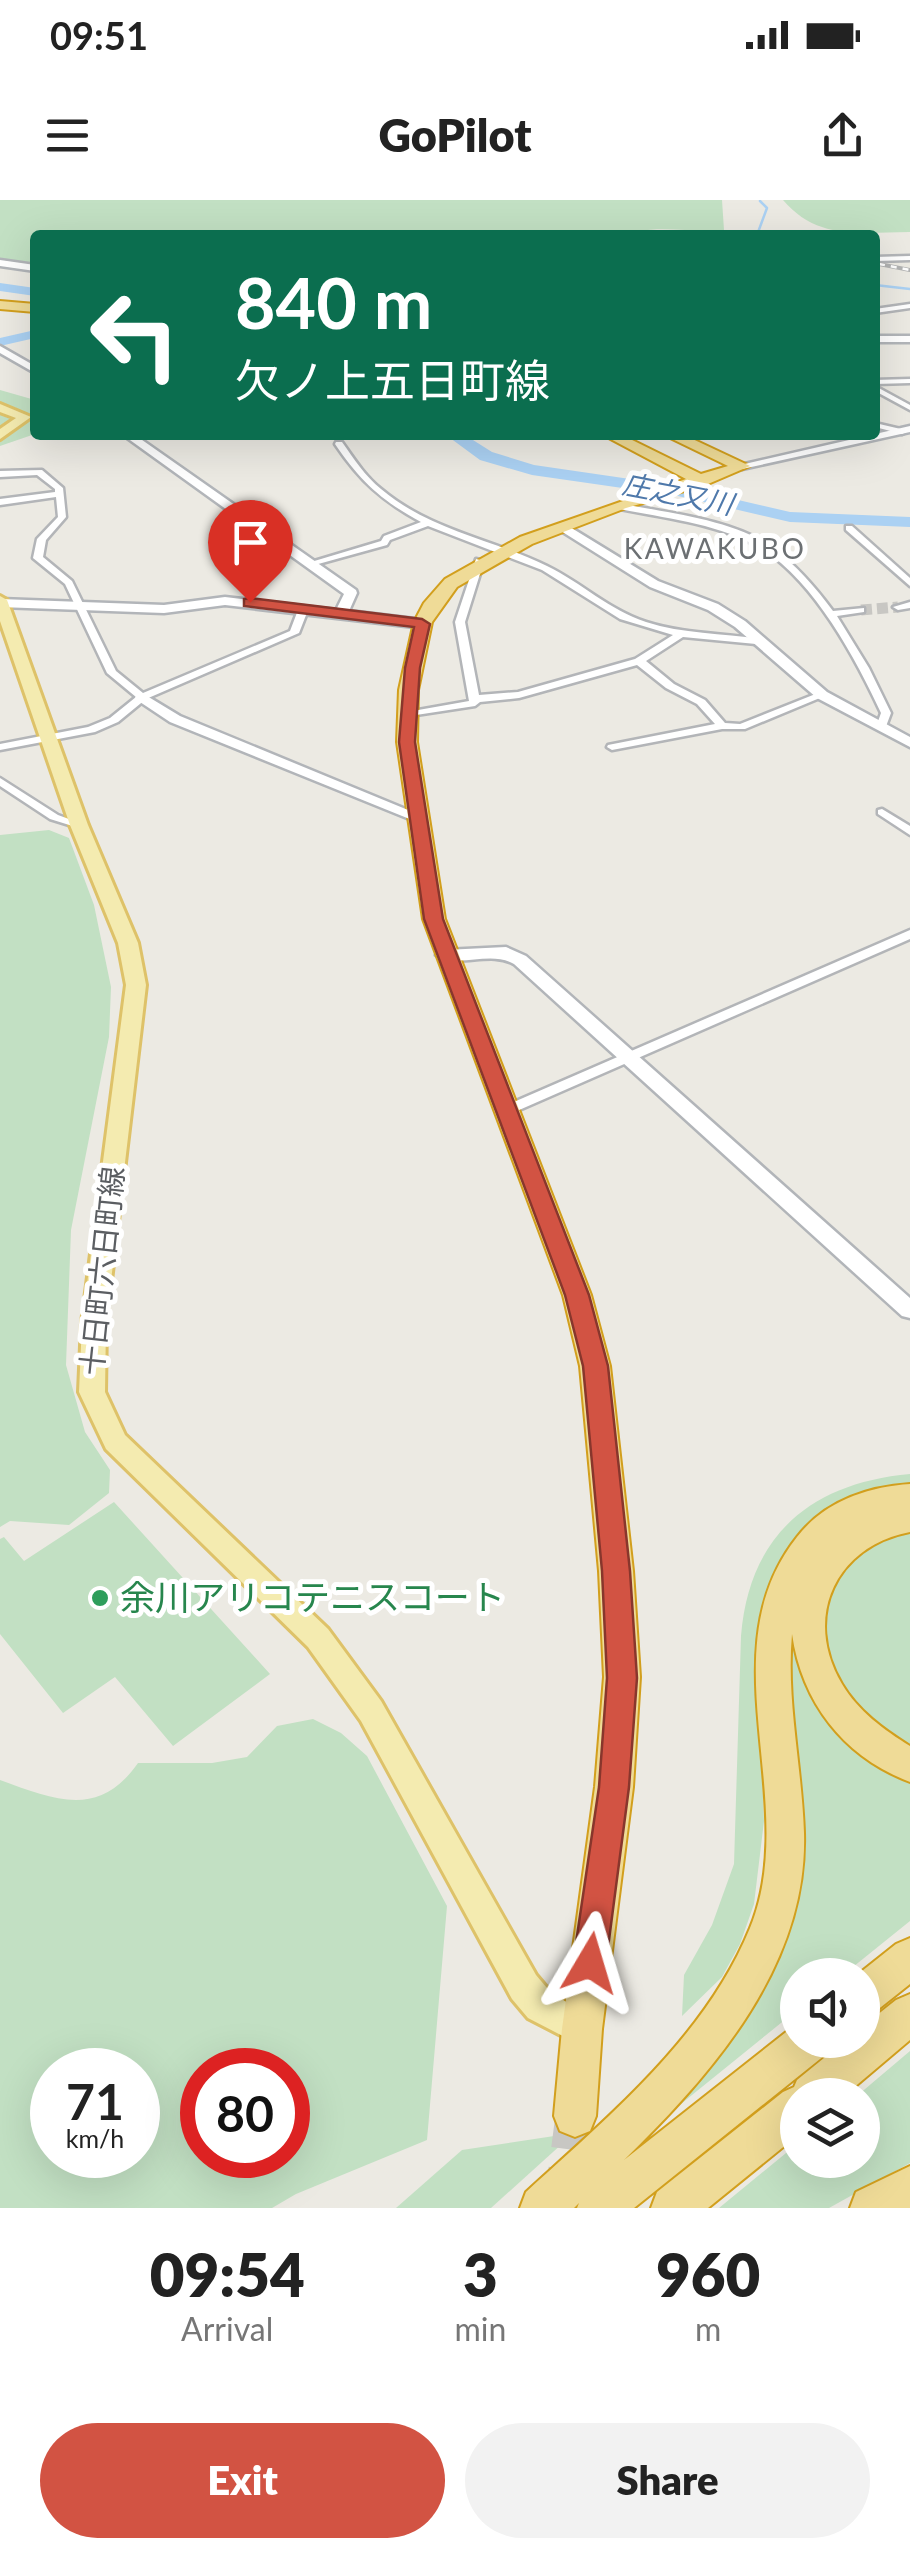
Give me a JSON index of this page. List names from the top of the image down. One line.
{"streets":{"main road":["十日町六日町線"]},"districts":["KAWAKUBO"],"water":["庄之又川"],"places":["余川アリコテニスコート"],"page":{"status":"09:51","header":"GoPilot","turn":["840 m","欠ノ上五日町線"],"speed":"71 km/h","limit":"80","eta":["09:54","Arrival","3","min","960","m"],"buttons":["Exit","Share"]}}
